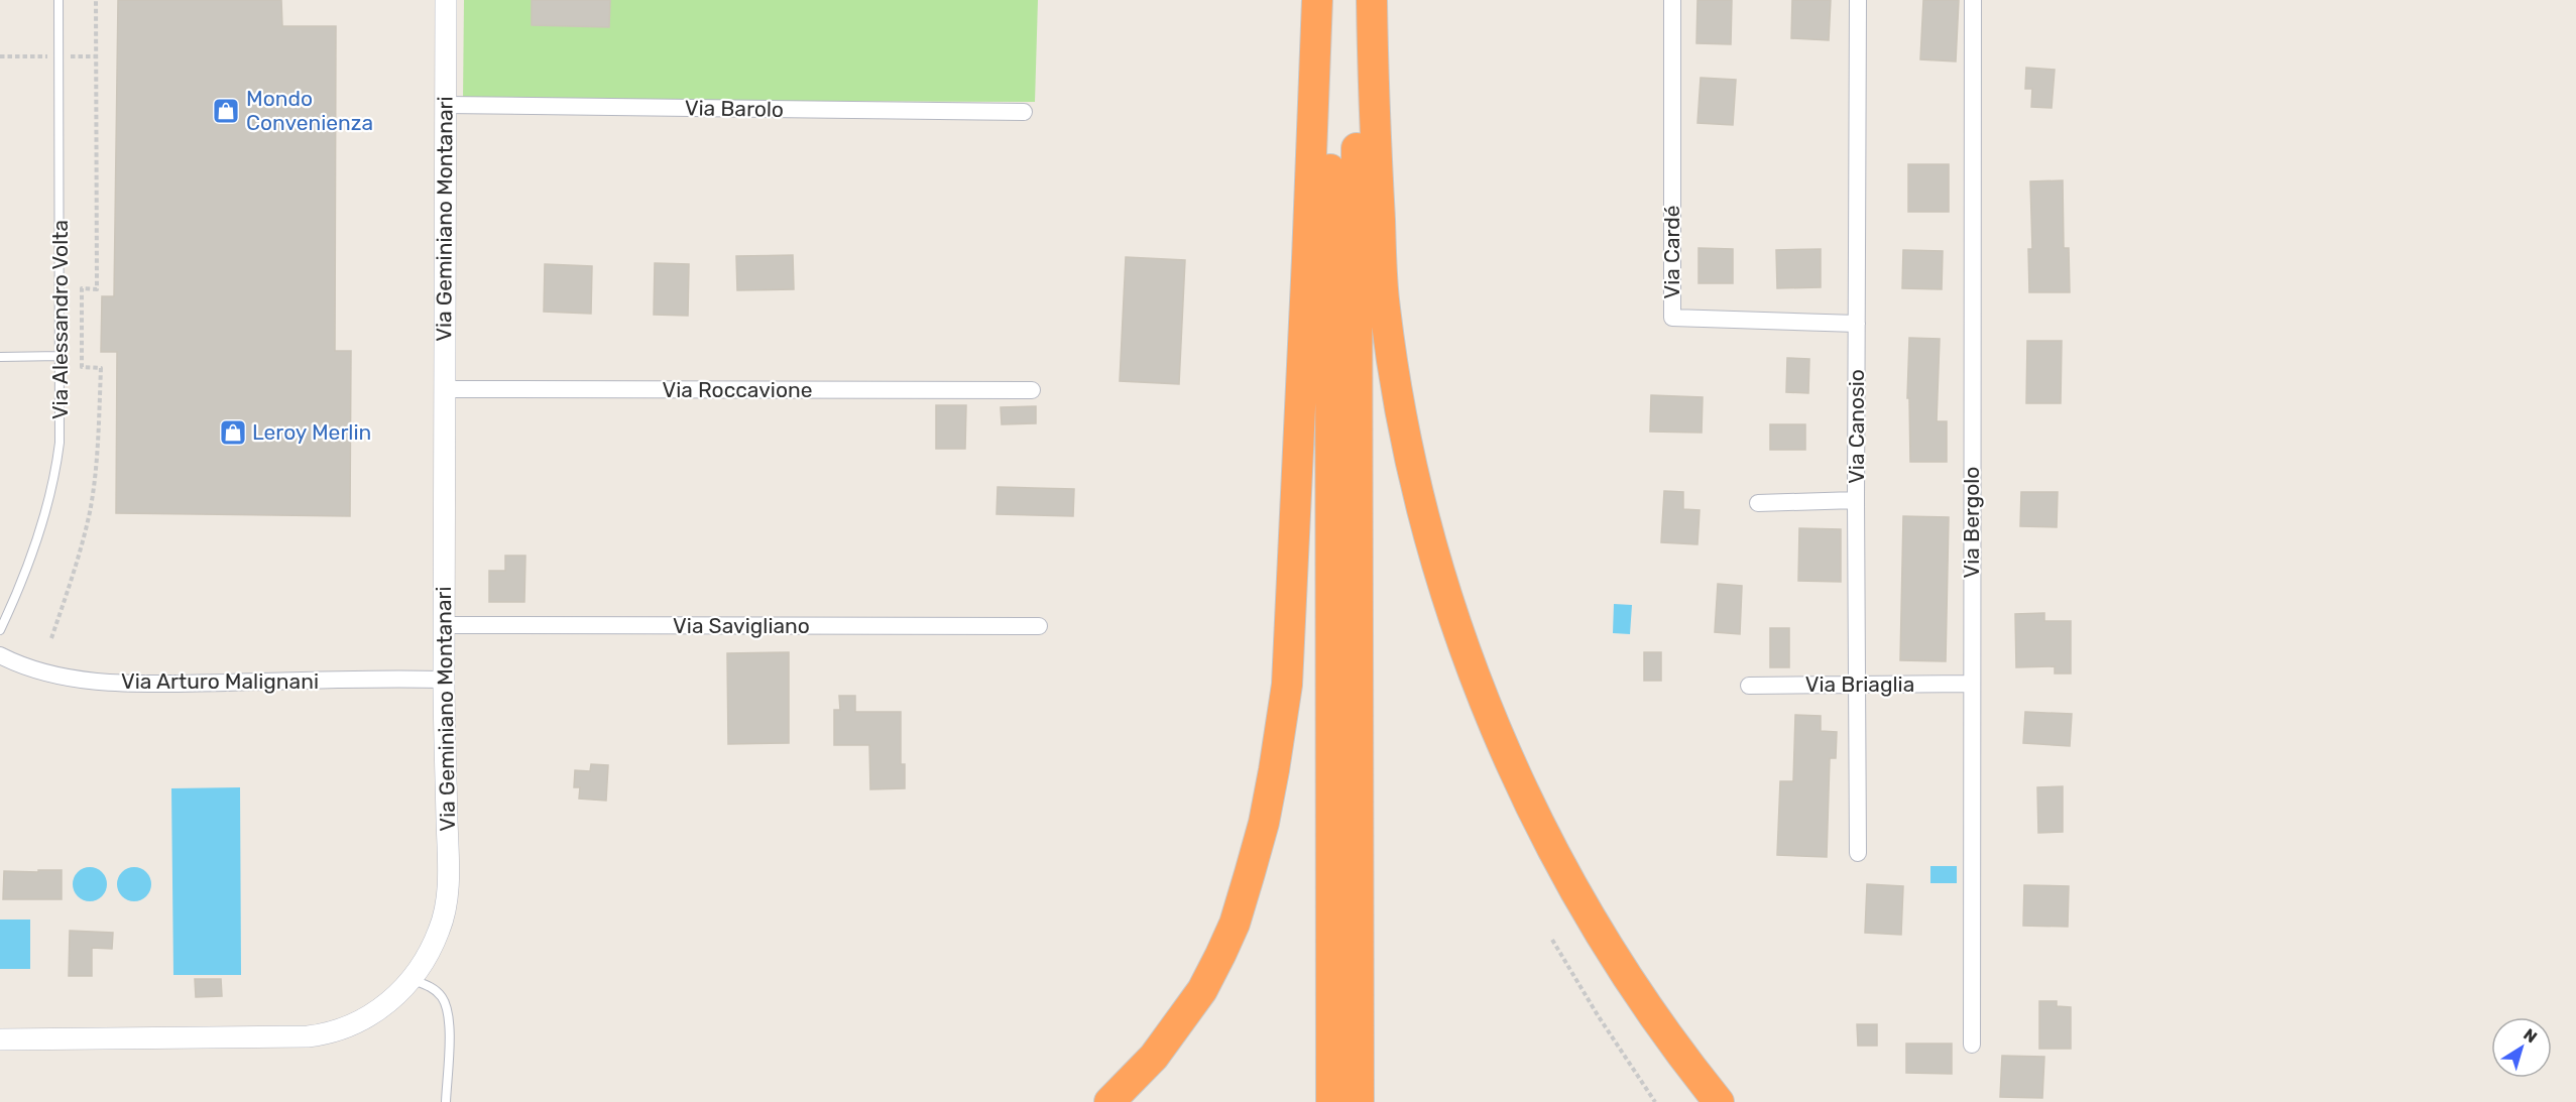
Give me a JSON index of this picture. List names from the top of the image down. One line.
{"streets":{"street":["Via Barolo","Via Geminiano Montanari","Via Cardé","Via Roccavione","Via Canosio","Via Bergolo","Via Savigliano","Via Arturo Malignani","Via Briaglia"],"lane":["Via Alessandro Volta"]},"crossings":[["Via Barolo","Via Geminiano Montanari"],["Via Geminiano Montanari","Via Roccavione"],["Via Geminiano Montanari","Via Savigliano"],["Via Geminiano Montanari","Via Arturo Malignani"],["Via Cardé","Via Canosio"],["Via Canosio","Via Briaglia"],["Via Bergolo","Via Briaglia"]],"places":{"shop":["Mondo Convenienza","Leroy Merlin"]},"north":"top right"}
